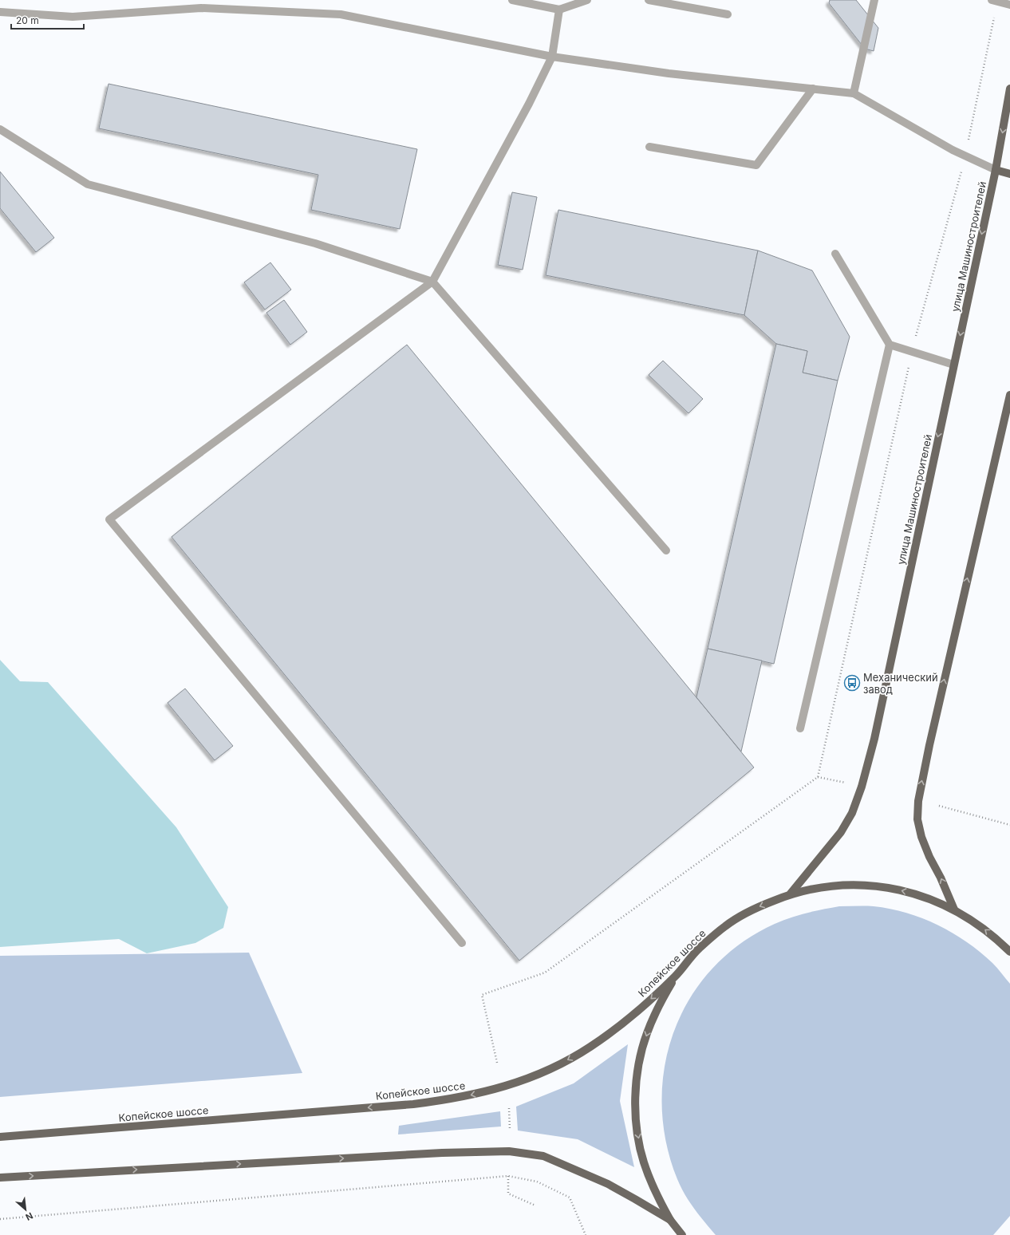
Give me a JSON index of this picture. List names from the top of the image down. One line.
{"streets":{"main road":["улица Машиностроителей","Копейское шоссе"]},"crossings":[["улица Машиностроителей","Копейское шоссе"]],"places":{"bus stop":["Механический завод"]},"scale_bar":"20 m","north":"bottom right"}
